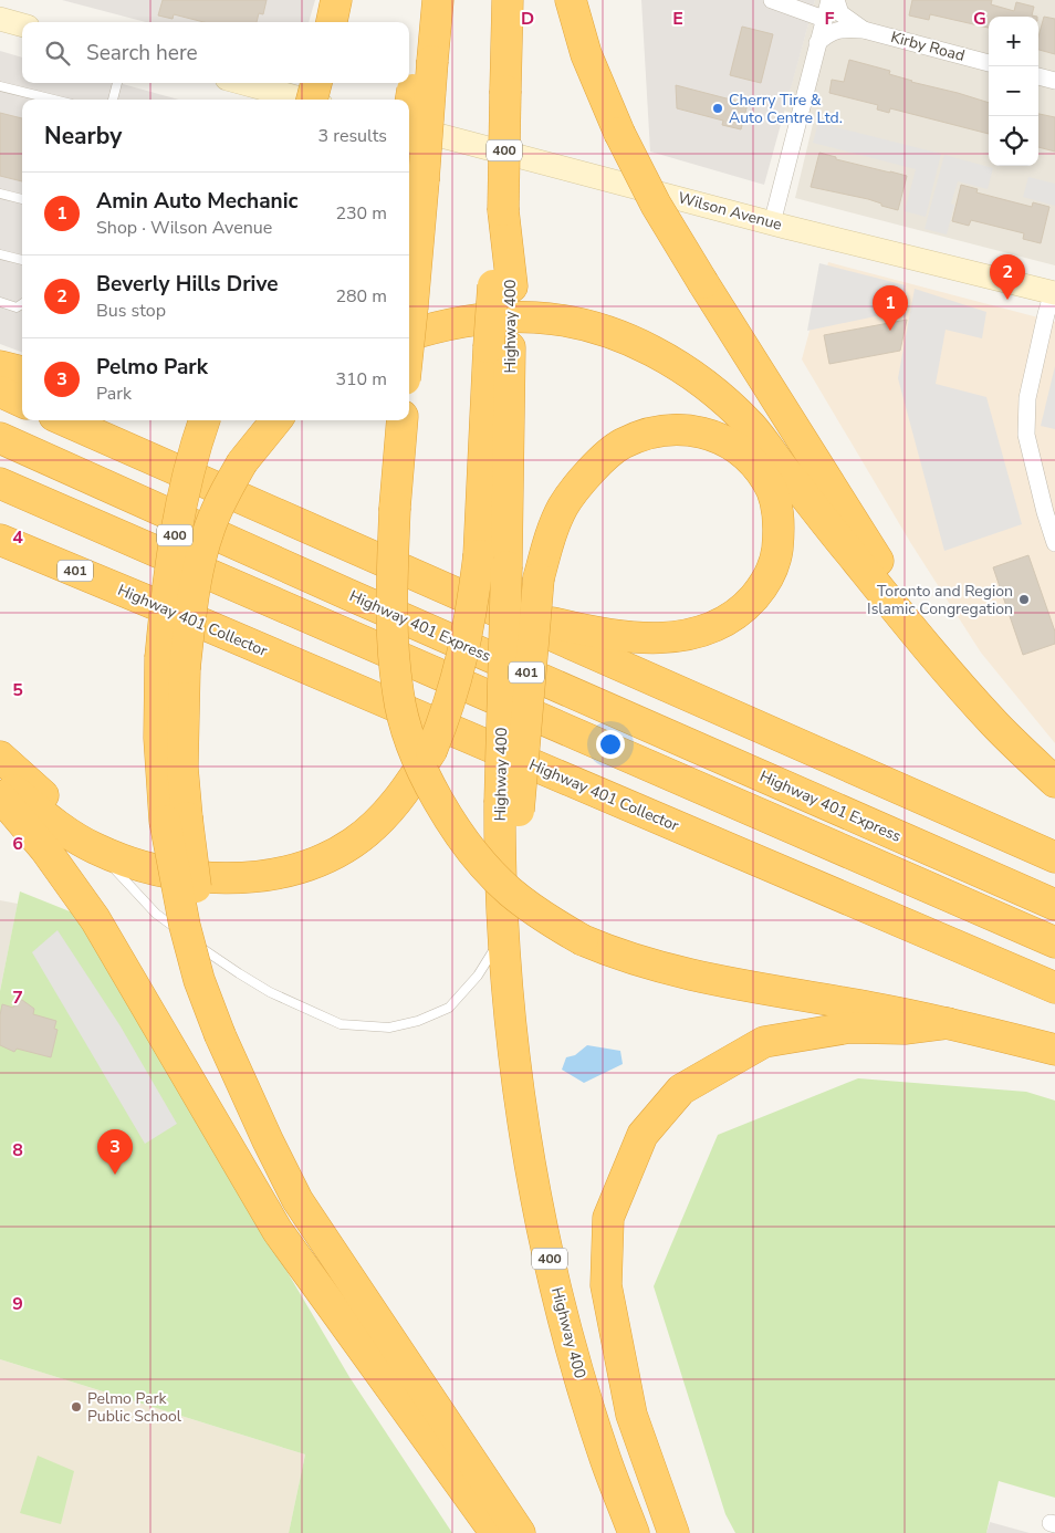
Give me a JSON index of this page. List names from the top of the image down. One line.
{"streets":{"highway":["400","Highway 400","401","Highway 401 Collector","Highway 401 Express"],"main road":["Wilson Avenue"],"street":["Kirby Road"]},"crossings":[["400","Highway 400"]],"places":["Cherry Tire & Auto Centre Ltd.","Toronto and Region Islamic Congregation","Pelmo Park Public School"],"page":{"map_buttons":["+","−"],"search":"Search here","heading":["Nearby","3 results"],"list":[{"mark":"1","name":"Amin Auto Mechanic","note":"Shop · Wilson Avenue","value":"230 m"},{"mark":"2","name":"Beverly Hills Drive","note":"Bus stop","value":"280 m"},{"mark":"3","name":"Pelmo Park","note":"Park","value":"310 m"}],"pins":["2","1","3"]},"grid":{"columns":["D","E","F","G"],"rows":["4","5","6","7","8","9"]}}
